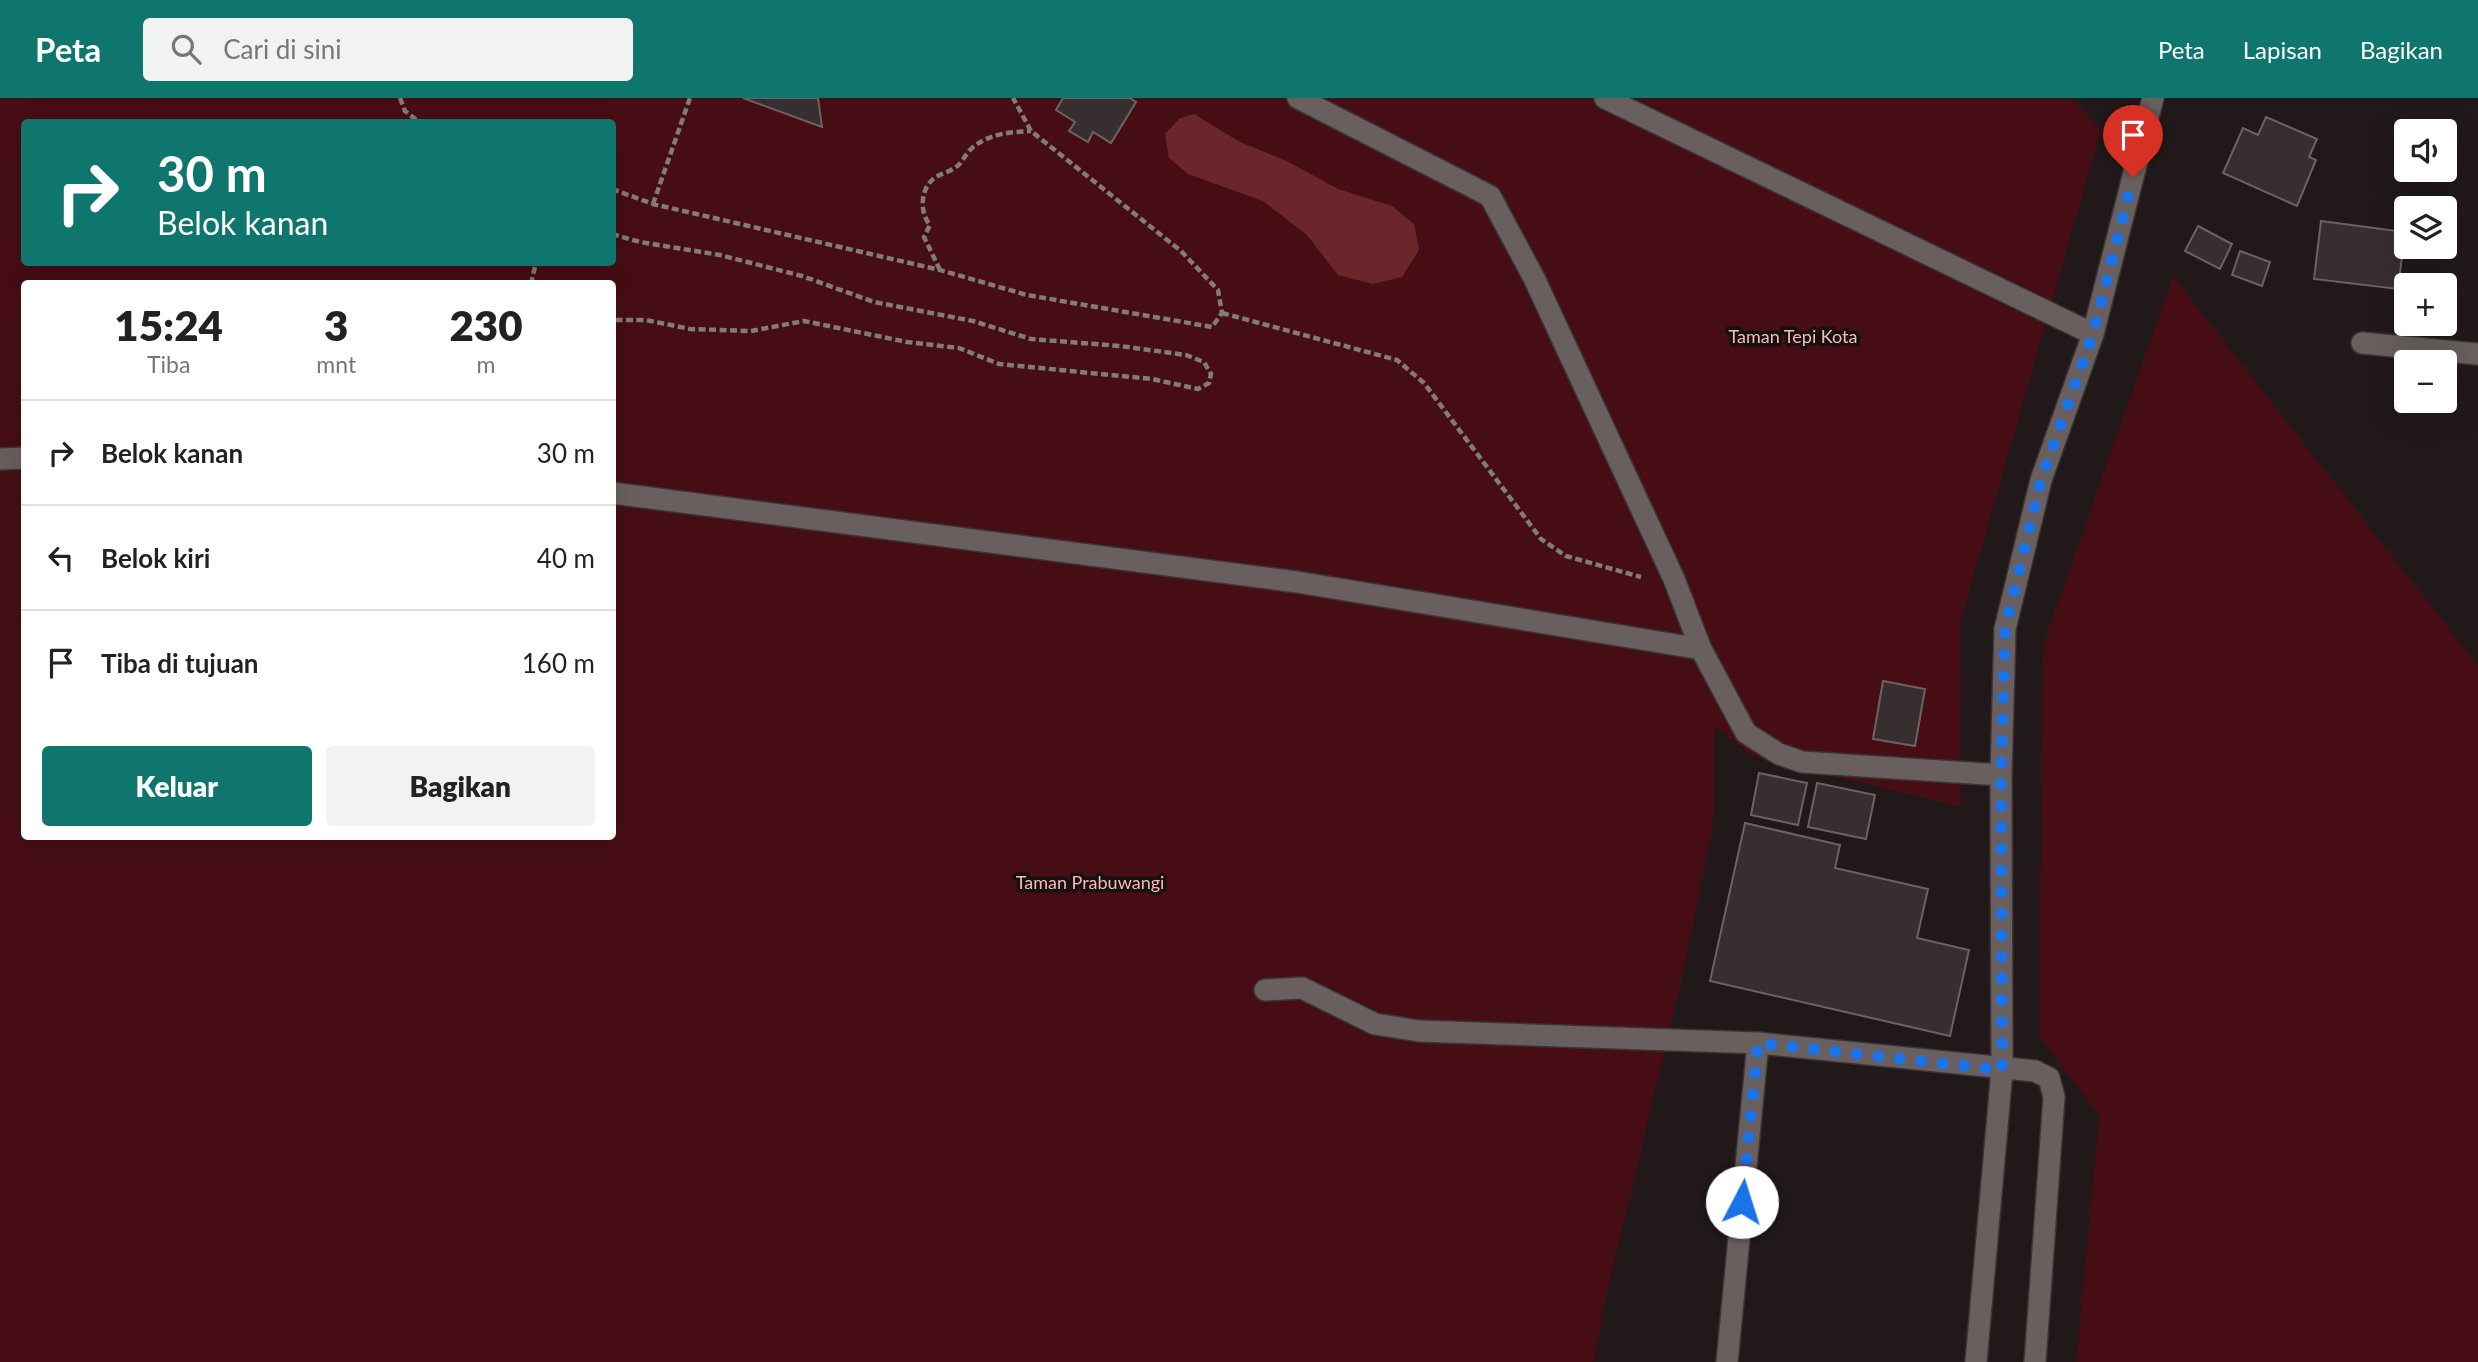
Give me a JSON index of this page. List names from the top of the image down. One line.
{"parks":["Taman Tepi Kota","Taman Prabuwangi"],"page":{"header":"Peta","search":"Cari di sini","nav":["Peta","Lapisan","Bagikan"],"map_buttons":["+","−"],"turn":["30 m","Belok kanan"],"eta":["15:24","Tiba","3","mnt","230","m"],"list":[{"name":"Belok kanan","value":"30 m"},{"name":"Belok kiri","value":"40 m"},{"name":"Tiba di tujuan","value":"160 m"}],"buttons":["Keluar","Bagikan"]}}
